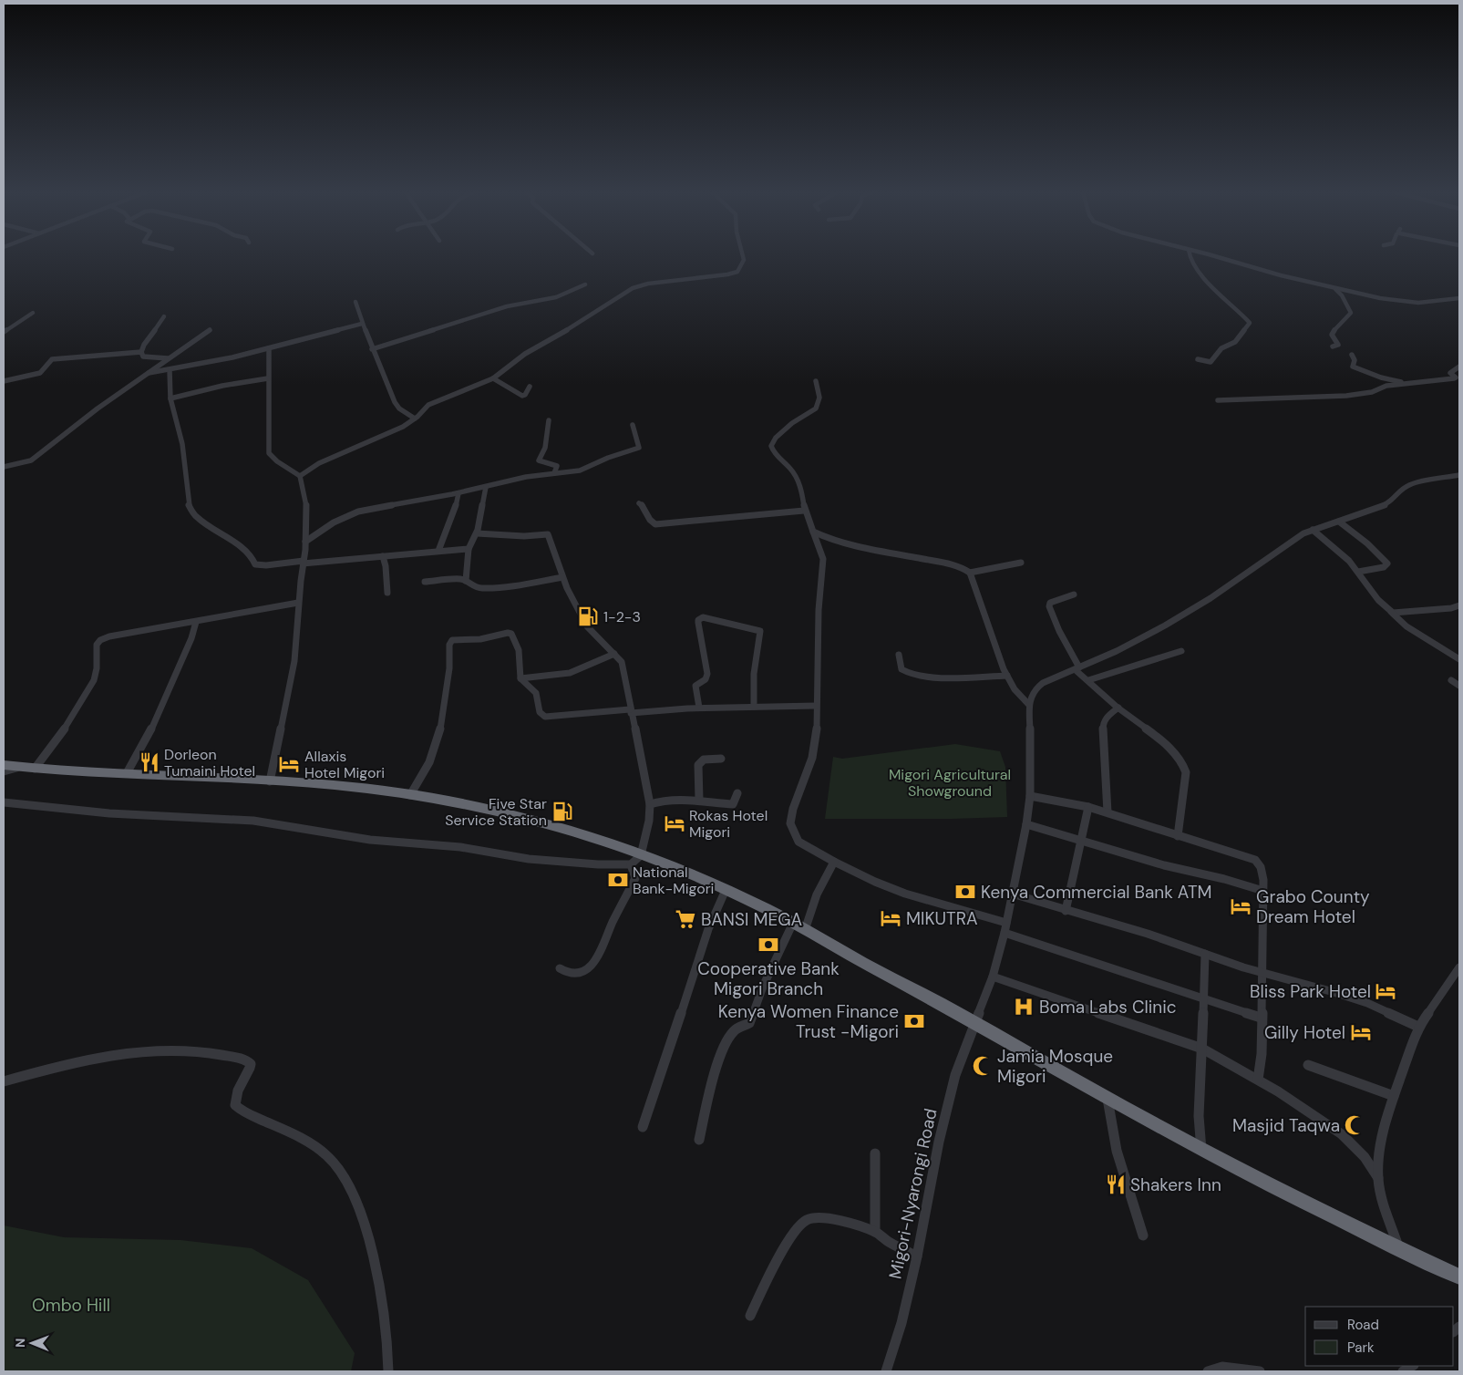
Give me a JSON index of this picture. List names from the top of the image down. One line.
{"streets":{"street":["Migori-Nyarongi Road"]},"parks":["Migori Agricultural Showground","Ombo Hill"],"places":{"fuel station":["1-2-3","Five Star Service Station"],"restaurant":["Dorleon Tumaini Hotel","Shakers Inn"],"hotel":["Allaxis Hotel Migori","Rokas Hotel Migori","Grabo County Dream Hotel","MIKUTRA","Bliss Park Hotel","Gilly Hotel"],"bank":["National Bank-Migori","Kenya Commercial Bank ATM","Cooperative Bank Migori Branch","Kenya Women Finance Trust -Migori"],"supermarket":["BANSI MEGA"],"hospital":["Boma Labs Clinic"],"mosque":["Jamia Mosque Migori","Masjid Taqwa"]},"legend":["Road","Park"],"north":"left"}
